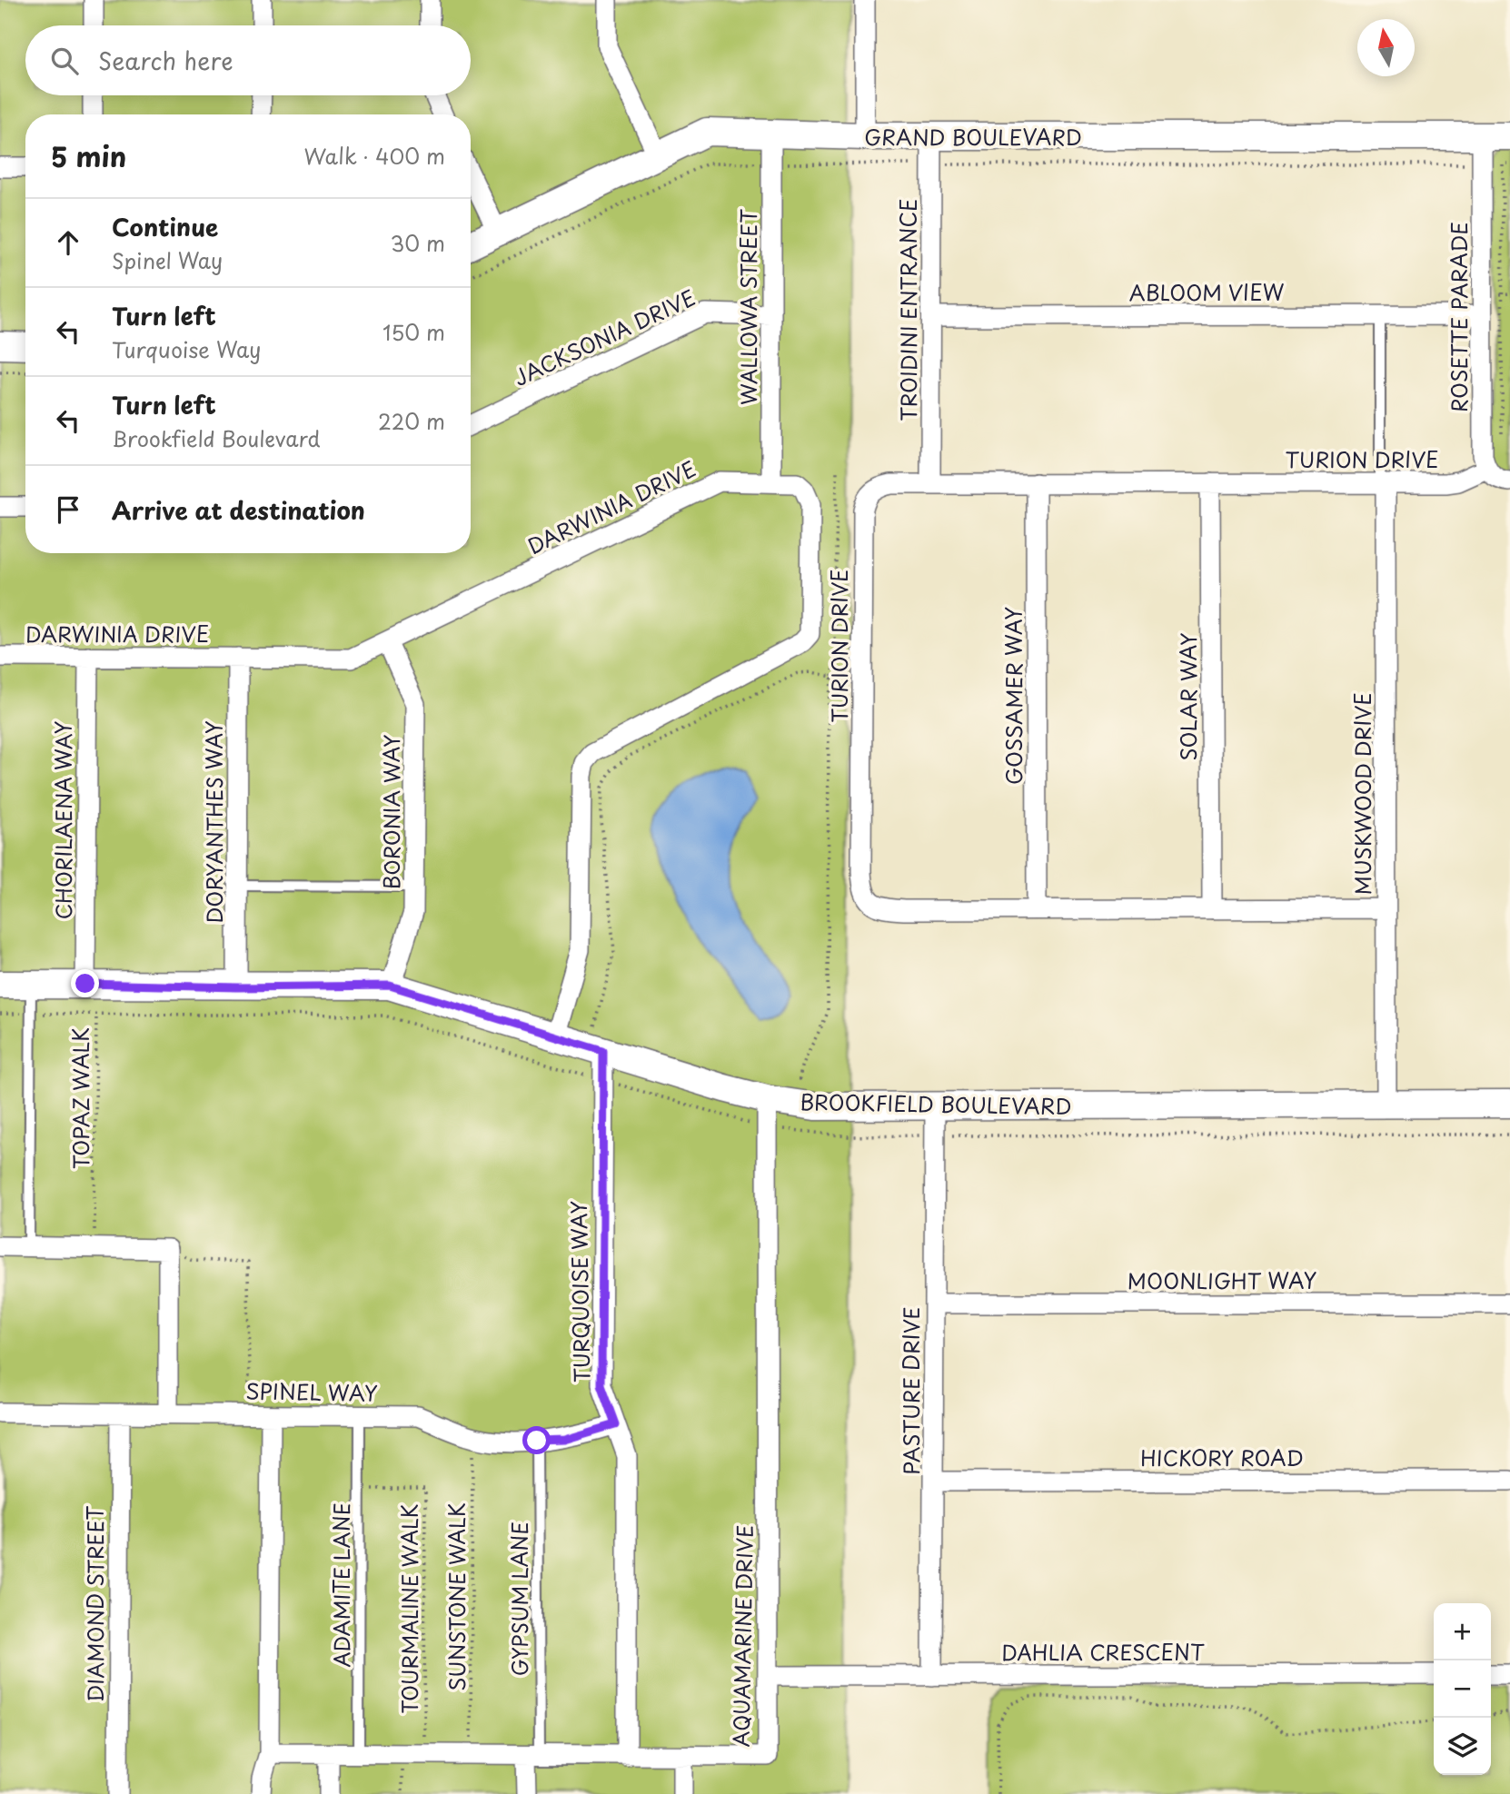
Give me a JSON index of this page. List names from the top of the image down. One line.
{"streets":{"street":["GRAND BOULEVARD","ABLOOM VIEW","WALLOWA STREET","TROIDINI ENTRANCE","ROSETTE PARADE","JACKSONIA DRIVE","TURION DRIVE","DARWINIA DRIVE","GOSSAMER WAY","SOLAR WAY","MUSKWOOD DRIVE","BORONIA WAY","CHORILAENA WAY","DORYANTHES WAY","BROOKFIELD BOULEVARD","MOONLIGHT WAY","TURQUOISE WAY","PASTURE DRIVE","SPINEL WAY","HICKORY ROAD","DIAMOND STREET","AQUAMARINE DRIVE","DAHLIA CRESCENT"],"lane":["ADAMITE LANE","GYPSUM LANE"],"path":["TOPAZ WALK","SUNSTONE WALK","TOURMALINE WALK"]},"crossings":[["GRAND BOULEVARD","WALLOWA STREET"],["GRAND BOULEVARD","TROIDINI ENTRANCE"],["GRAND BOULEVARD","ROSETTE PARADE"],["ABLOOM VIEW","TROIDINI ENTRANCE"],["ABLOOM VIEW","ROSETTE PARADE"],["WALLOWA STREET","JACKSONIA DRIVE"],["WALLOWA STREET","DARWINIA DRIVE"],["TROIDINI ENTRANCE","TURION DRIVE"],["ROSETTE PARADE","TURION DRIVE"],["TURION DRIVE","GOSSAMER WAY"],["TURION DRIVE","SOLAR WAY"],["TURION DRIVE","MUSKWOOD DRIVE"],["DARWINIA DRIVE","BORONIA WAY"],["DARWINIA DRIVE","CHORILAENA WAY"],["DARWINIA DRIVE","DORYANTHES WAY"],["DARWINIA DRIVE","BROOKFIELD BOULEVARD"],["MUSKWOOD DRIVE","BROOKFIELD BOULEVARD"],["BORONIA WAY","BROOKFIELD BOULEVARD"],["CHORILAENA WAY","BROOKFIELD BOULEVARD"],["DORYANTHES WAY","BROOKFIELD BOULEVARD"],["BROOKFIELD BOULEVARD","TURQUOISE WAY"],["BROOKFIELD BOULEVARD","PASTURE DRIVE"],["BROOKFIELD BOULEVARD","AQUAMARINE DRIVE"],["MOONLIGHT WAY","PASTURE DRIVE"],["TURQUOISE WAY","SPINEL WAY"],["TURQUOISE WAY","AQUAMARINE DRIVE"],["PASTURE DRIVE","HICKORY ROAD"],["PASTURE DRIVE","DAHLIA CRESCENT"],["SPINEL WAY","ADAMITE LANE"],["SPINEL WAY","SUNSTONE WALK"],["SPINEL WAY","GYPSUM LANE"],["SPINEL WAY","DIAMOND STREET"],["ADAMITE LANE","TOURMALINE WALK"],["ADAMITE LANE","AQUAMARINE DRIVE"],["SUNSTONE WALK","AQUAMARINE DRIVE"],["GYPSUM LANE","AQUAMARINE DRIVE"],["TOURMALINE WALK","AQUAMARINE DRIVE"],["AQUAMARINE DRIVE","DAHLIA CRESCENT"]],"north":"top","page":{"search":"Search here","heading":["5 min","Walk · 400 m"],"list":[["Continue","Spinel Way","30 m"],["Turn left","Turquoise Way","150 m"],["Turn left","Brookfield Boulevard","220 m"],"Arrive at destination"],"map_buttons":["+","−"]}}
